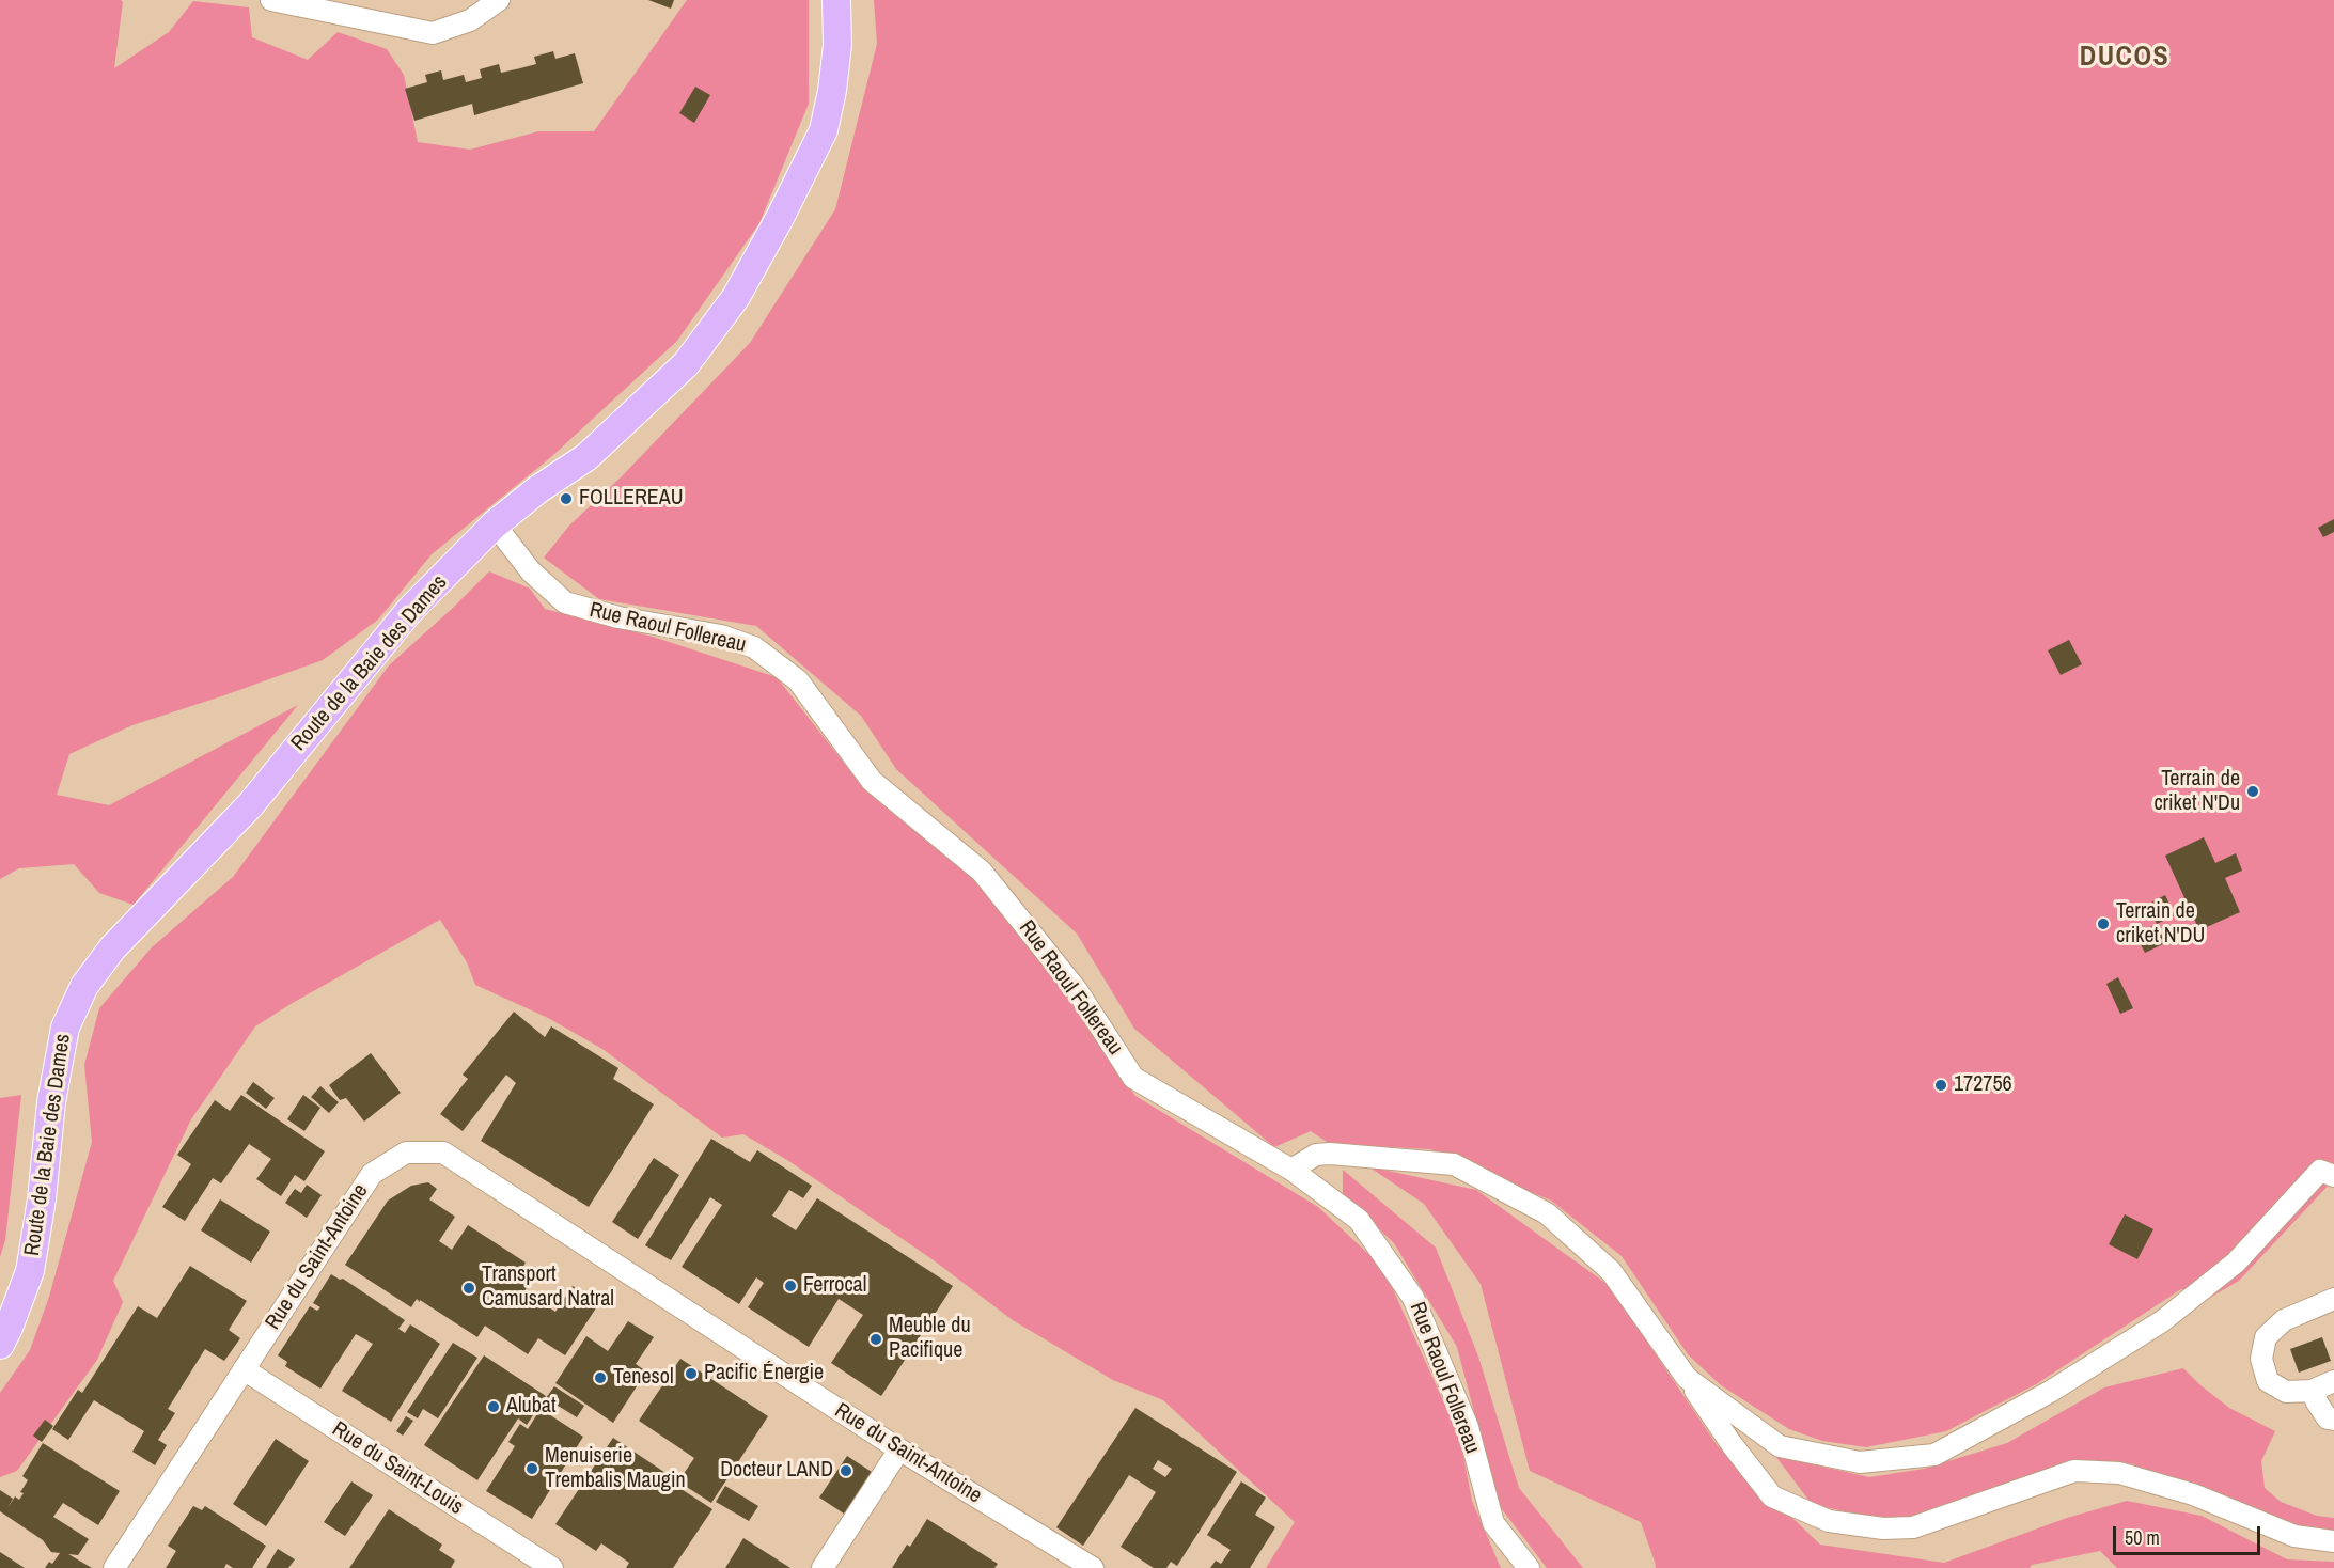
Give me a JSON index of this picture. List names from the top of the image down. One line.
{"streets":{"main road":["Route de la Baie des Dames"],"street":["Rue Raoul Follereau","Rue du Saint-Antoine","Rue du Saint-Louis"]},"crossings":[["Rue Raoul Follereau","Route de la Baie des Dames"],["Rue du Saint-Antoine","Rue du Saint-Louis"]],"districts":["DUCOS"],"places":["FOLLEREAU","Terrain de criket N'Du","Terrain de criket N'DU","172756","Ferrocal","Transport Camusard Natral","Meuble du Pacifique","Pacific Énergie","Tenesol","Alubat","Menuiserie Trembalis Maugin","Docteur LAND"],"scale_bar":"50 m"}
